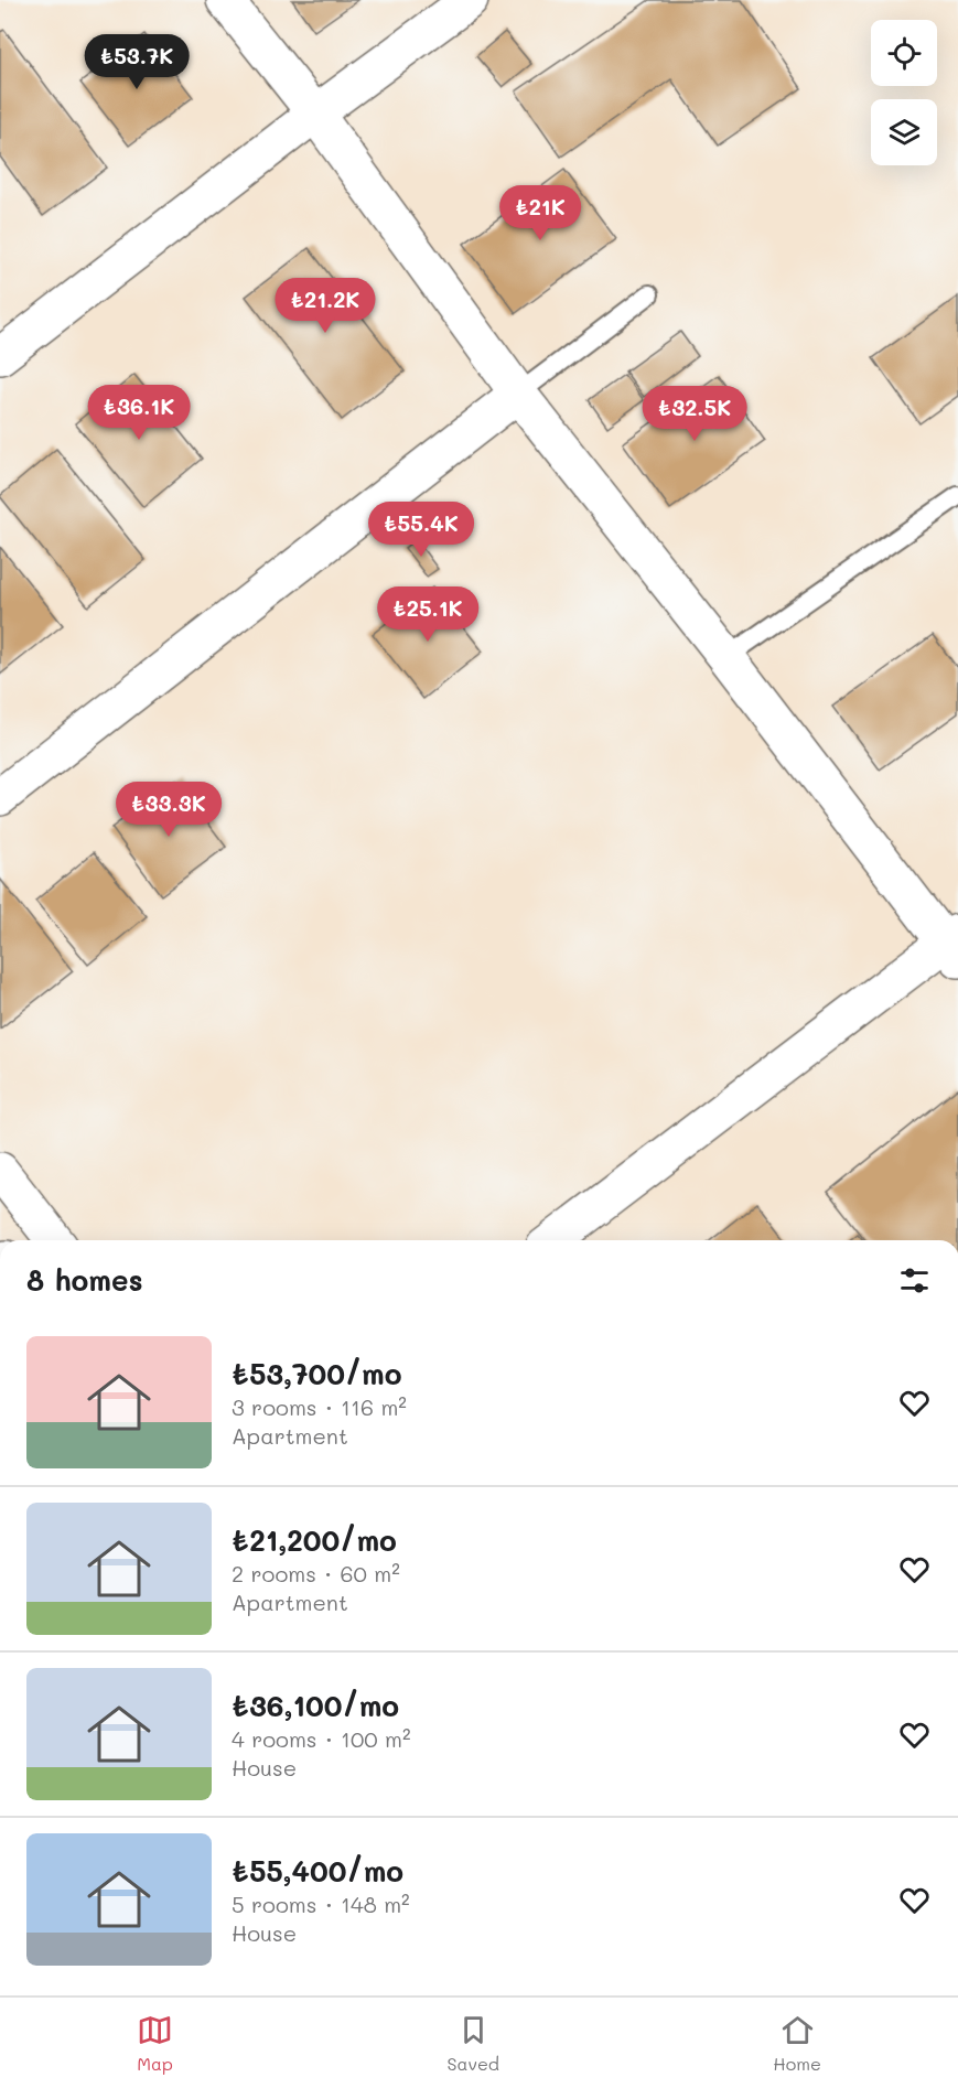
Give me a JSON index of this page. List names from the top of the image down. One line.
{"page":{"price":["₺53.7K","₺21K","₺21.2K","₺36.1K","₺32.5K","₺55.4K","₺25.1K","₺33.3K"],"heading":"8 homes","list":[{"name":"₺53,700/mo","note":"3 rooms · 116 m² · Apartment"},{"name":"₺21,200/mo","note":"2 rooms · 60 m² · Apartment"},{"name":"₺36,100/mo","note":"4 rooms · 100 m² · House"},{"name":"₺55,400/mo","note":"5 rooms · 148 m² · House"}],"tabs":["Map","Saved","Home"]}}
